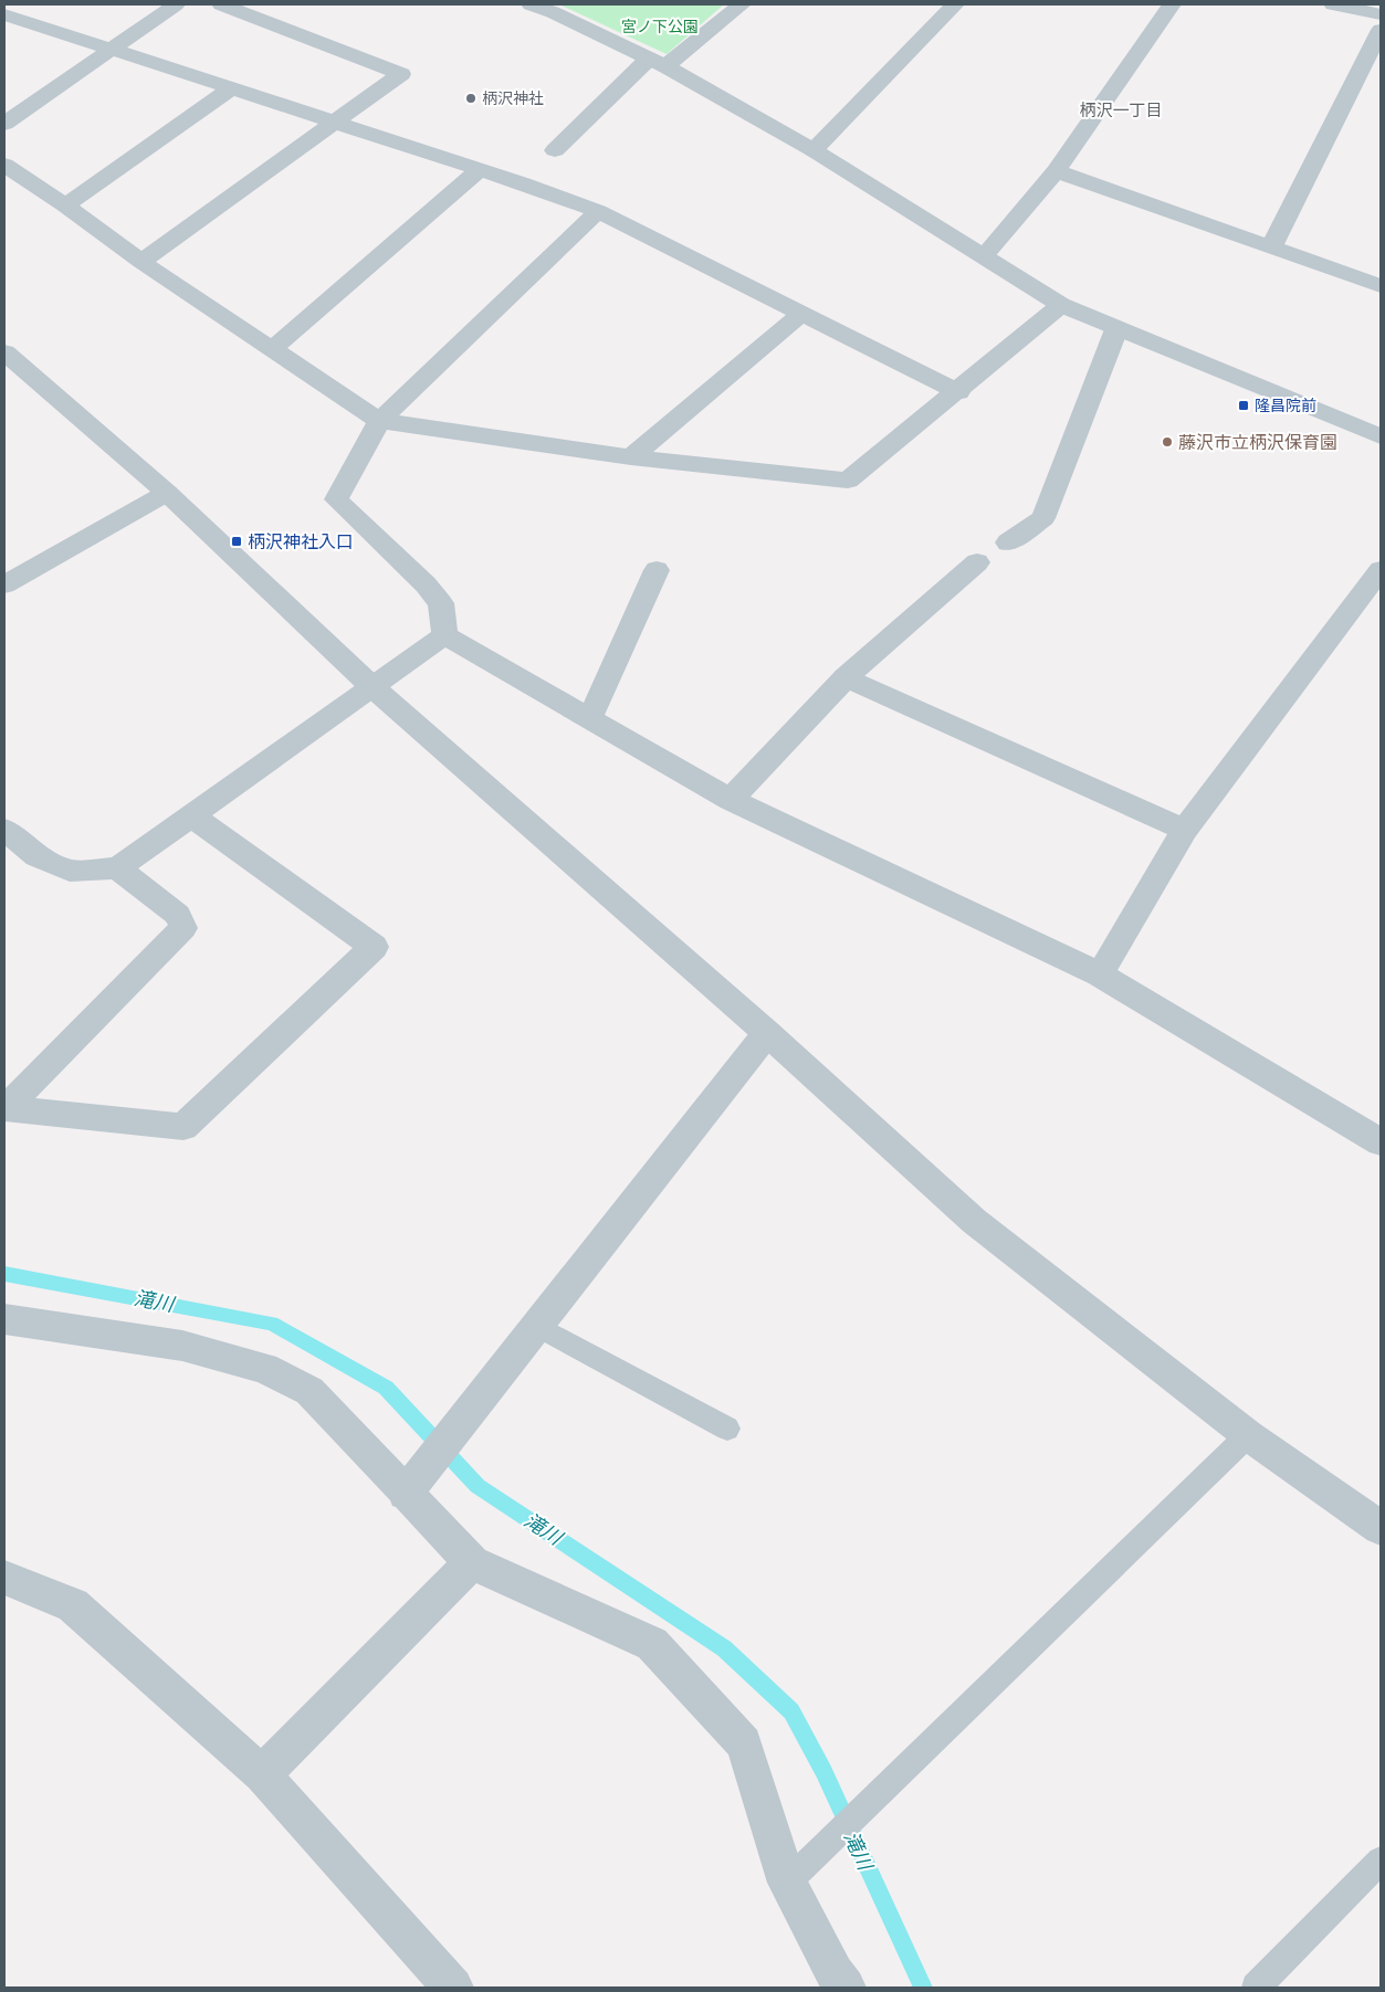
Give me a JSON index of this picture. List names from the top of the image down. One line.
{"districts":["柄沢一丁目"],"water":["滝川"],"parks":["宮ノ下公園"],"places":{"other":["柄沢神社","藤沢市立柄沢保育園"],"transit":["隆昌院前","柄沢神社入口"]}}
